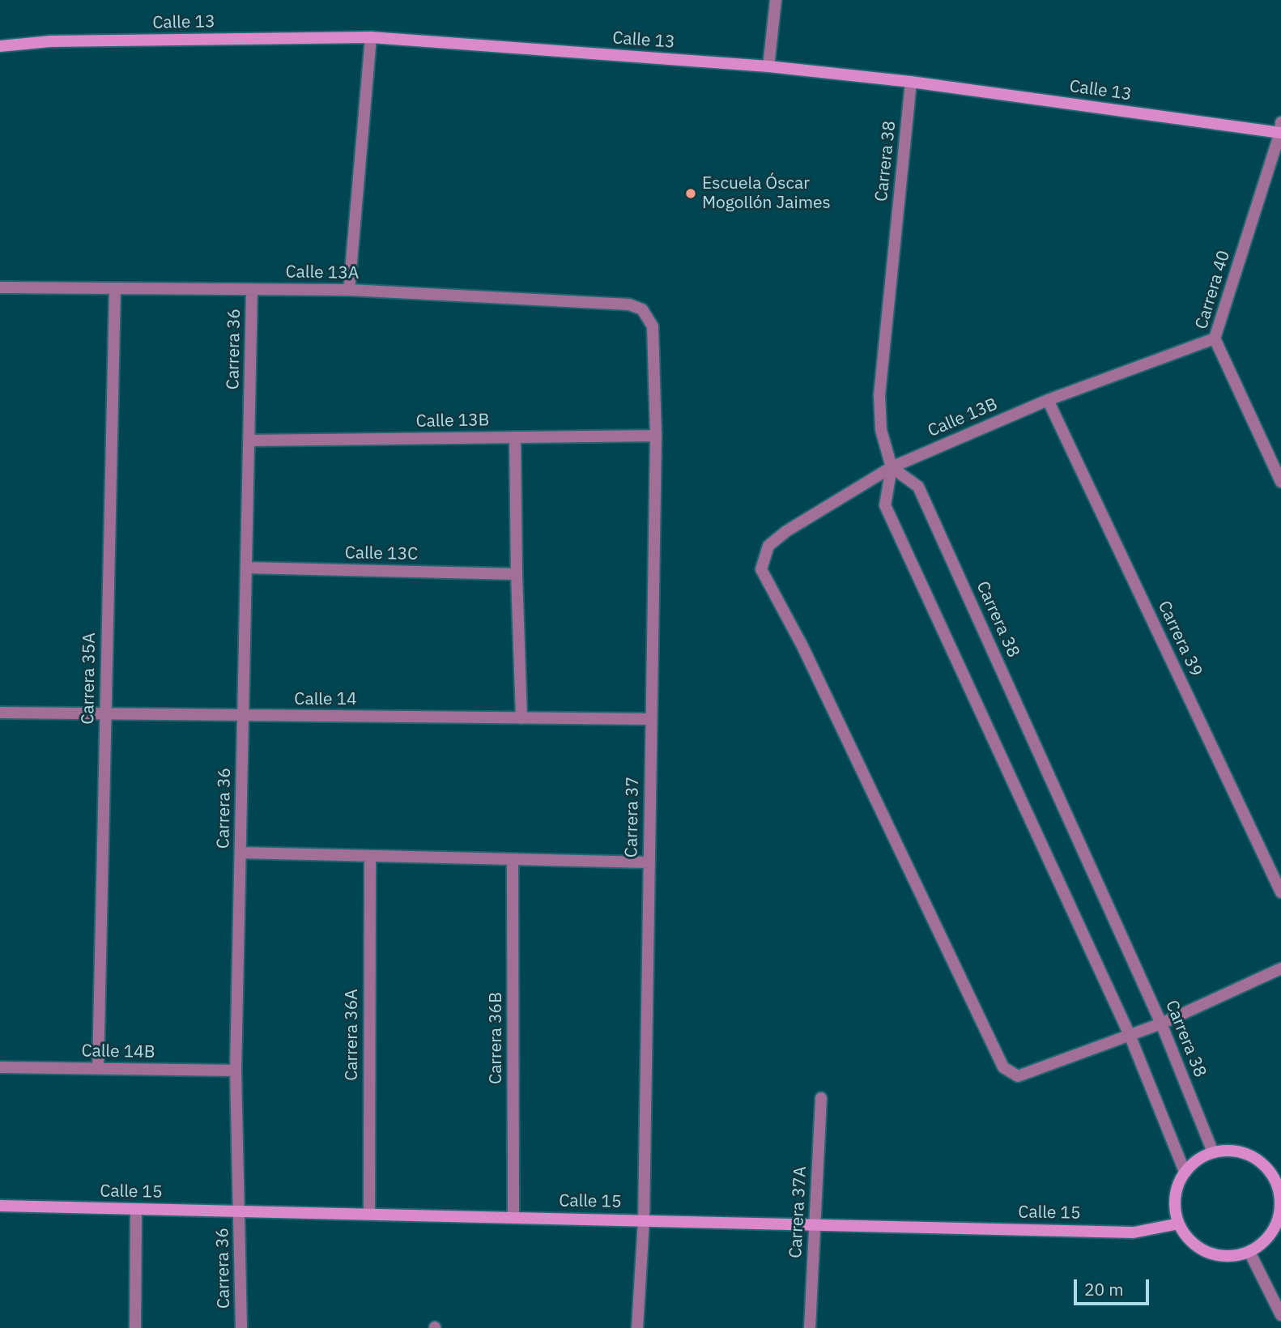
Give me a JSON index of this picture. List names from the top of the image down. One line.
{"streets":{"street":["Calle 13","Carrera 38","Calle 13A","Carrera 40","Carrera 36","Calle 13B","Calle 13C","Carrera 39","Carrera 35A","Calle 14","Carrera 37","Carrera 36A","Carrera 36B","Calle 14B","Calle 15","Carrera 37A"]},"crossings":[["Calle 13","Carrera 38"],["Calle 13","Carrera 40"],["Carrera 38","Calle 13B"],["Carrera 38","Calle 15"],["Calle 13A","Carrera 36"],["Calle 13A","Carrera 35A"],["Calle 13A","Carrera 37"],["Carrera 40","Calle 13B"],["Carrera 36","Calle 13B"],["Carrera 36","Calle 13C"],["Carrera 36","Calle 14"],["Carrera 36","Calle 14B"],["Carrera 36","Calle 15"],["Calle 13B","Carrera 39"],["Calle 13B","Carrera 37"],["Carrera 35A","Calle 14"],["Carrera 35A","Calle 14B"],["Calle 14","Carrera 37"],["Carrera 37","Calle 15"],["Carrera 36A","Calle 15"],["Carrera 36B","Calle 15"],["Calle 15","Carrera 37A"]],"places":["Escuela Óscar Mogollón Jaimes"],"scale_bar":"20 m"}
